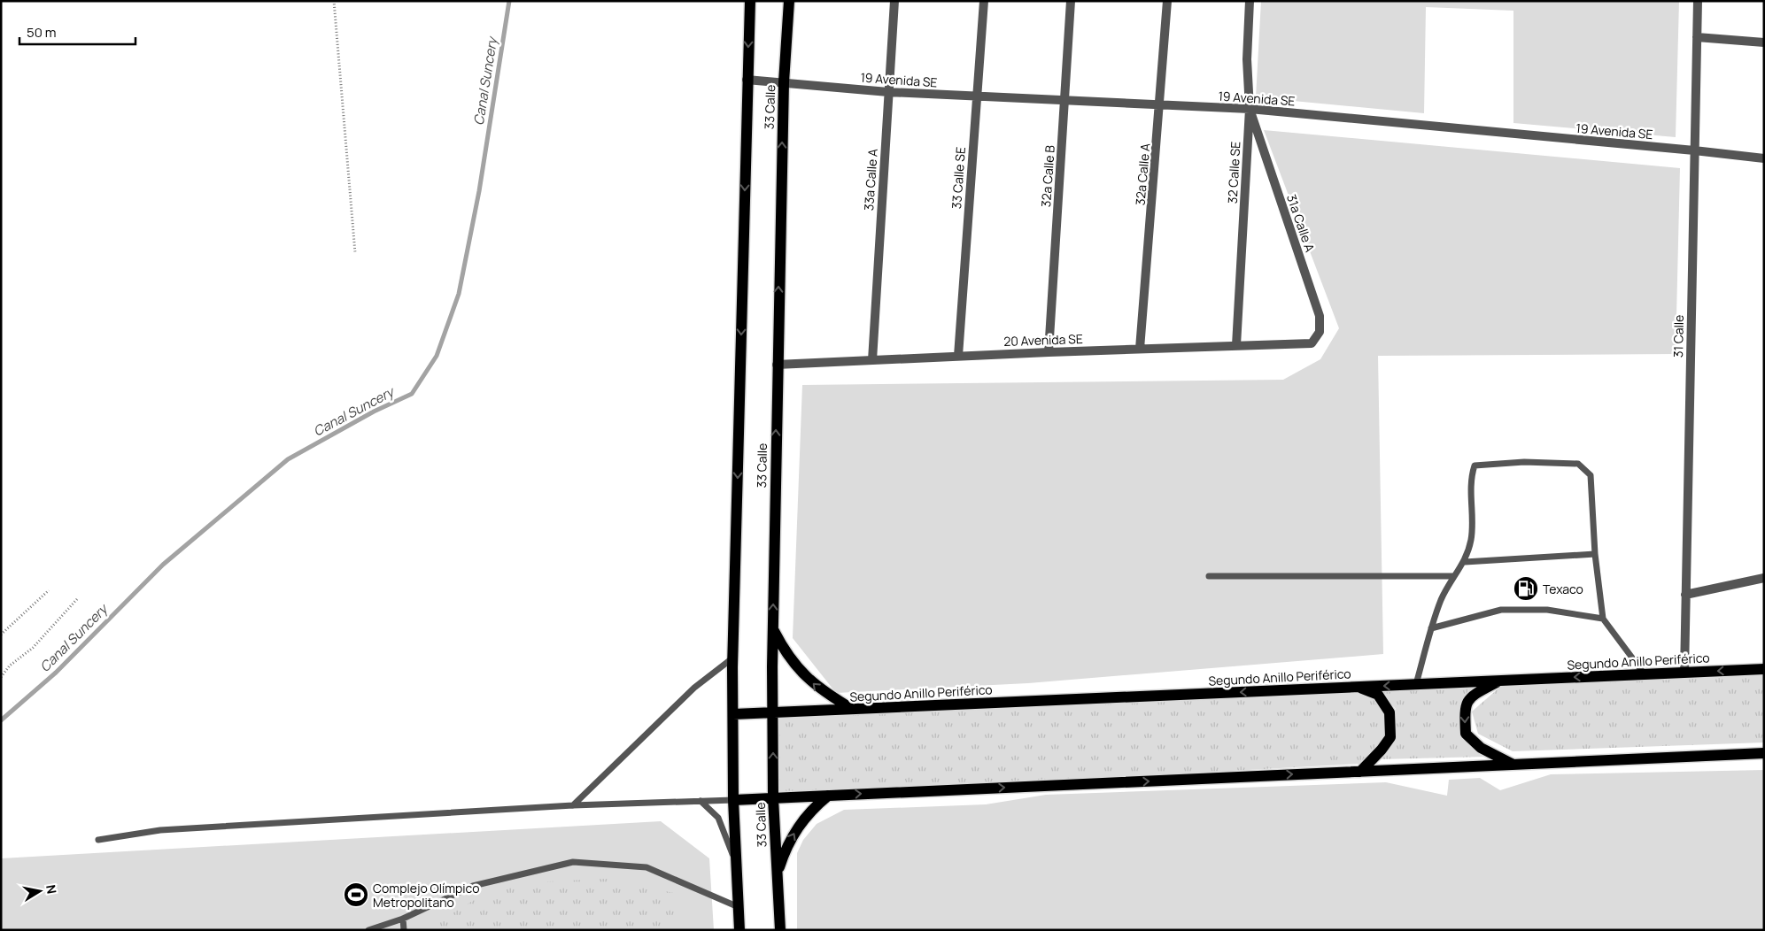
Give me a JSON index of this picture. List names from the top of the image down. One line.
{"streets":{"main road":["33 Calle","Segundo Anillo Periférico"],"street":["19 Avenida SE","32 Calle SE","32a Calle A","32a Calle B","33 Calle SE","33a Calle A","31a Calle A","31 Calle","20 Avenida SE"]},"crossings":[["19 Avenida SE","33 Calle"],["19 Avenida SE","32 Calle SE"],["19 Avenida SE","32a Calle A"],["19 Avenida SE","32a Calle B"],["19 Avenida SE","33 Calle SE"],["19 Avenida SE","33a Calle A"],["19 Avenida SE","31a Calle A"],["19 Avenida SE","31 Calle"],["33 Calle","20 Avenida SE"],["33 Calle","Segundo Anillo Periférico"],["32 Calle SE","31a Calle A"],["32 Calle SE","20 Avenida SE"],["32a Calle A","20 Avenida SE"],["32a Calle B","20 Avenida SE"],["33 Calle SE","20 Avenida SE"],["33a Calle A","20 Avenida SE"],["31a Calle A","20 Avenida SE"],["31 Calle","Segundo Anillo Periférico"]],"water":["Canal Suncery"],"places":{"fuel station":["Texaco"],"sports":["Complejo Olímpico Metropolitano"]},"scale_bar":"50 m","north":"right"}
